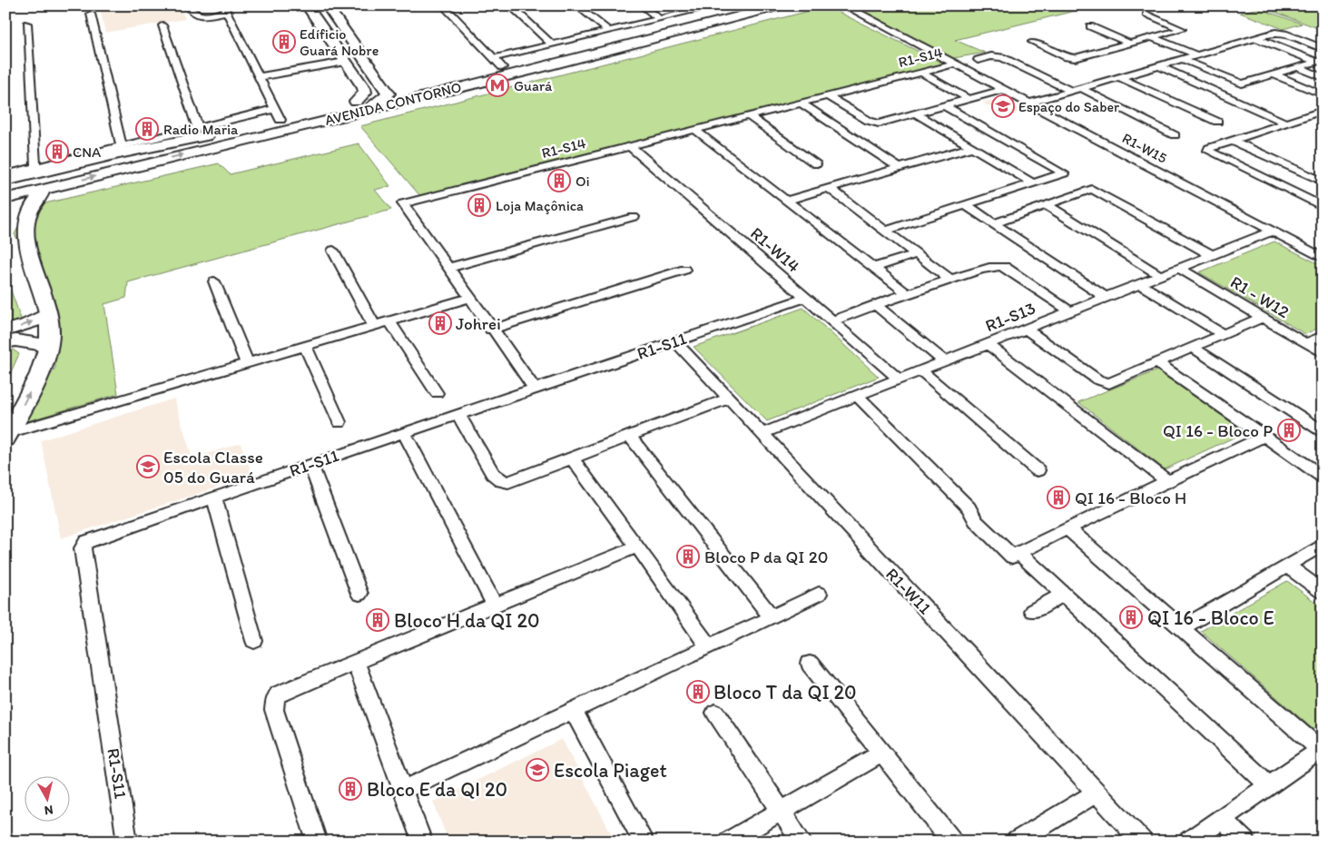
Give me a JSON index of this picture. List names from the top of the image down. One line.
{"streets":{"main road":["AVENIDA CONTORNO"],"street":["R1-S14","R1-W15","R1-W14","R1 - W12","R1-S13","R1-S11","R1-W11"]},"crossings":[["R1-S14","R1-W15"],["R1-S14","R1-W14"],["R1-S14","R1-S11"],["R1-W15","R1-S13"],["R1-W14","R1-S13"],["R1-W14","R1-S11"],["R1 - W12","R1-S13"],["R1-S13","R1-W11"],["R1-S11","R1-W11"]],"places":{"building":["Edíficio Guará Nobre","Radio Maria","CNA","Oi","Loja Maçônica","Johrei","QI 16 - Bloco P","QI 16 - Bloco H","Bloco P da QI 20","QI 16 - Bloco E","Bloco H da QI 20","Bloco T da QI 20","Bloco E da QI 20"],"metro station":["Guará"],"school or university":["Espaço do Saber","Escola Classe 05 do Guará","Escola Piaget"]},"north":"bottom"}
